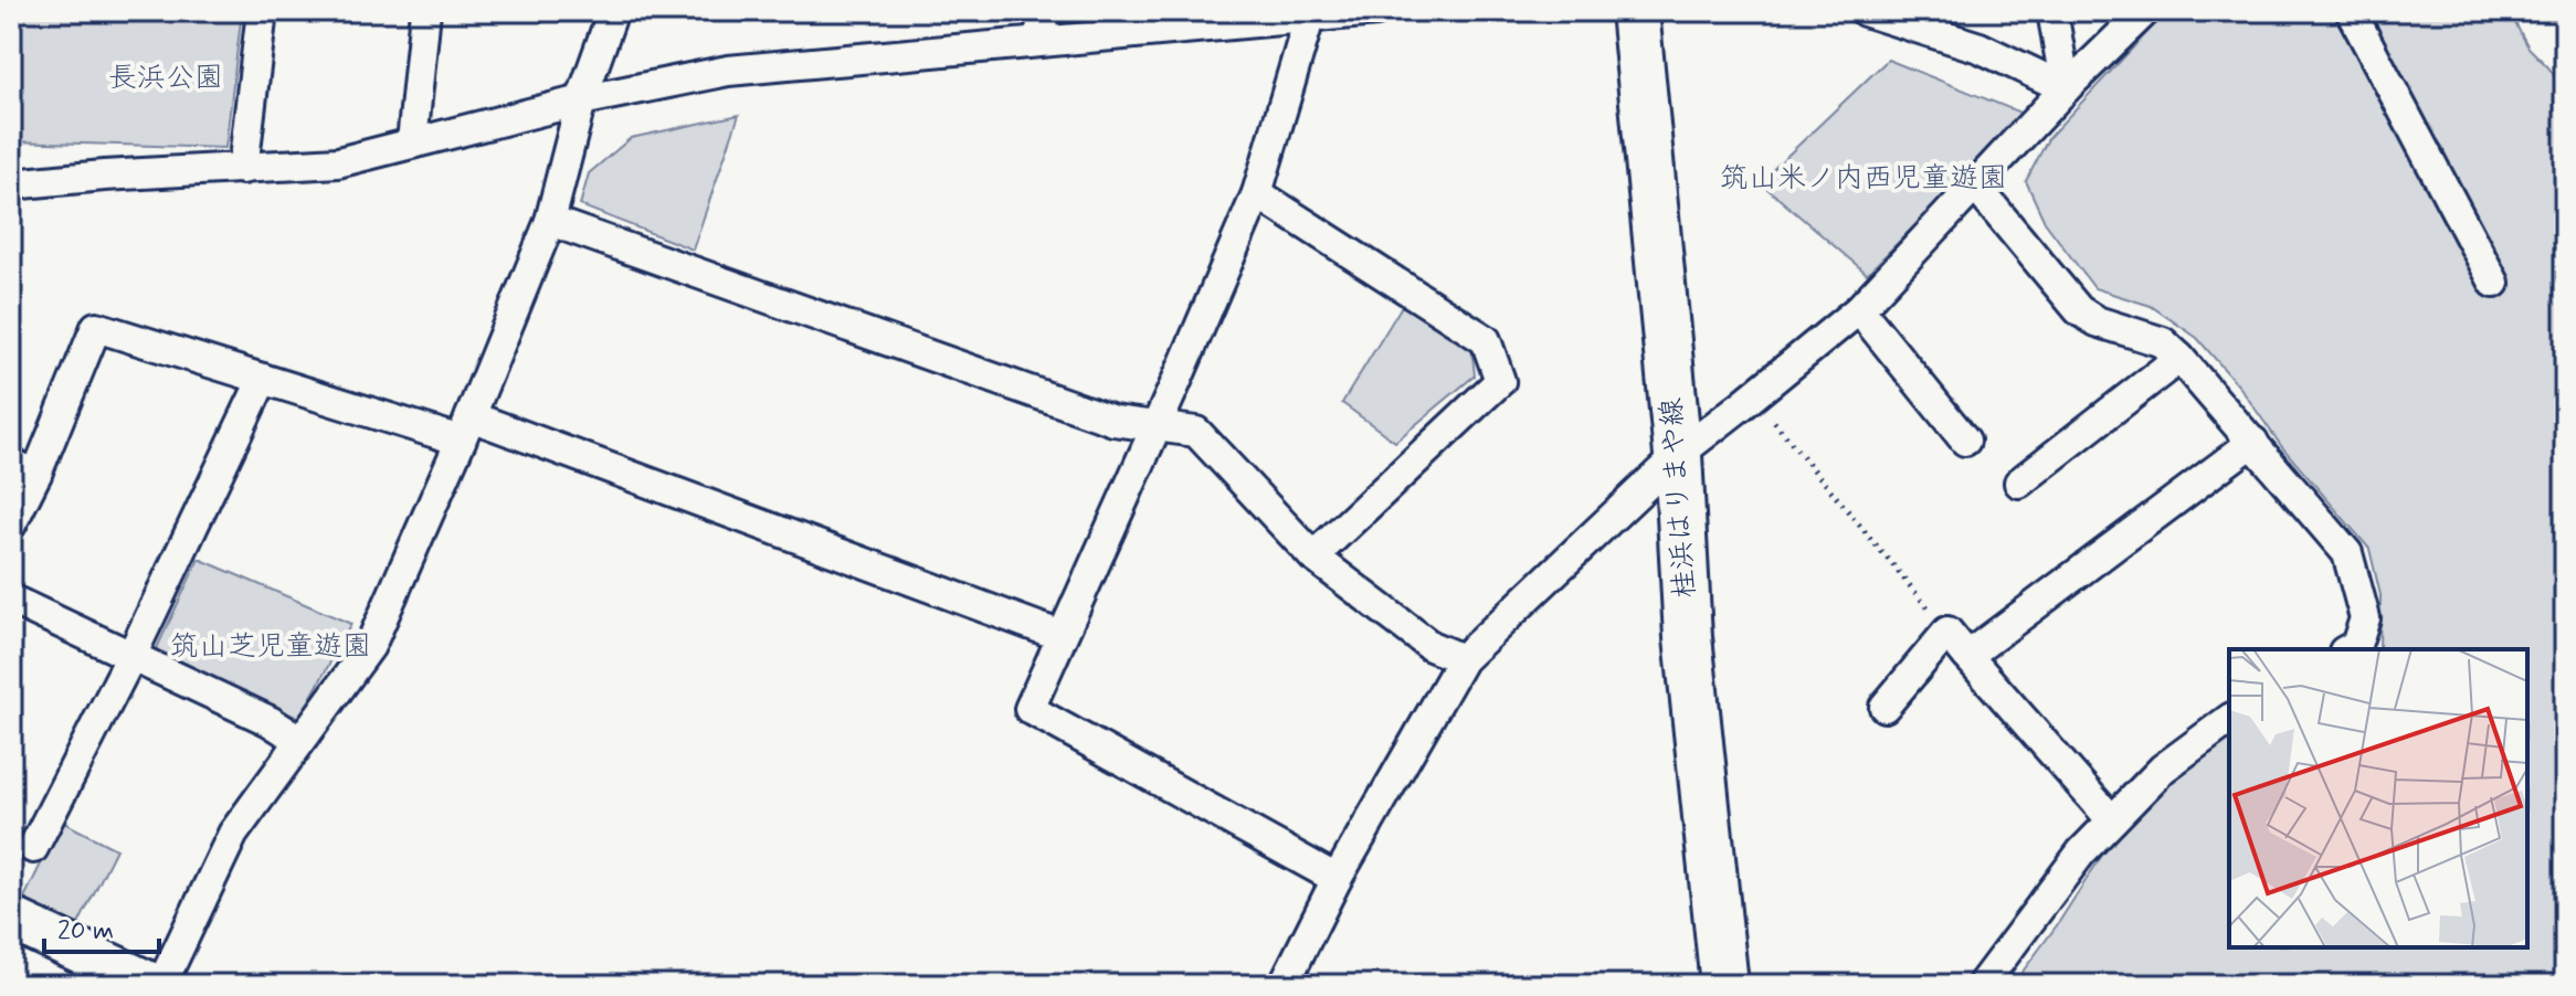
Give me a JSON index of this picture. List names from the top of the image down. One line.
{"streets":{"main road":["桂浜はりまや線"]},"parks":["長浜公園","筑山米ノ内西児童遊園","筑山芝児童遊園"],"scale_bar":"20 m"}
